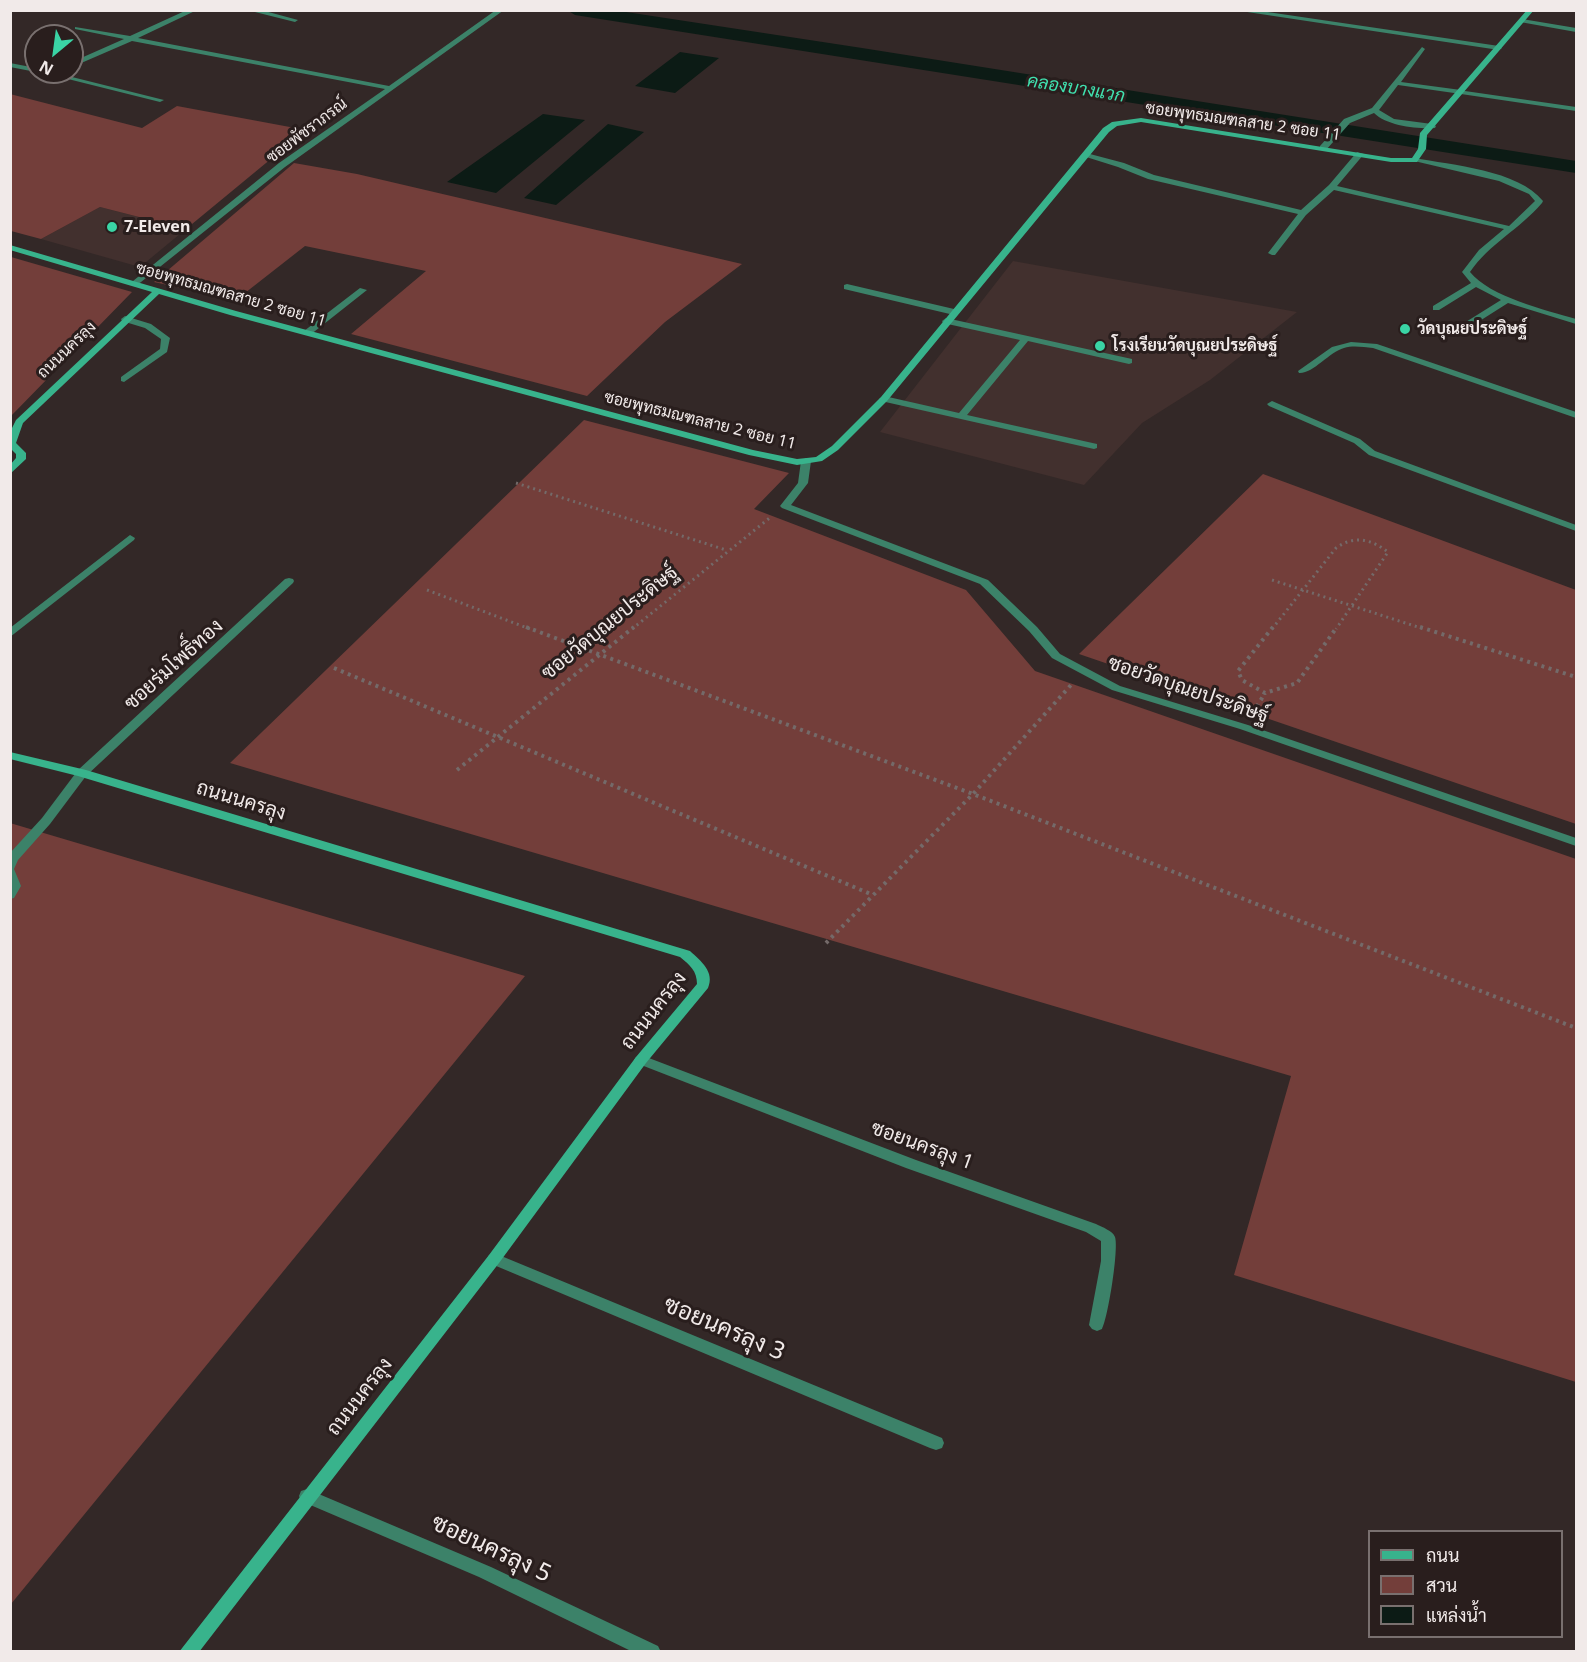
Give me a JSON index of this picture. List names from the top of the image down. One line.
{"streets":{"street":["ซอยพุทธมณฑลสาย 2 ซอย 11","ซอยพัชราภรณ์","ถนนนครลุง","ซอยวัดบุณยประดิษฐ์","ซอยร่มโพธิ์ทอง","ซอยนครลุง 1","ซอยนครลุง 3","ซอยนครลุง 5"]},"crossings":[["ซอยพุทธมณฑลสาย 2 ซอย 11","ซอยพัชราภรณ์"],["ซอยพุทธมณฑลสาย 2 ซอย 11","ถนนนครลุง"],["ถนนนครลุง","ซอยร่มโพธิ์ทอง"],["ถนนนครลุง","ซอยนครลุง 1"],["ถนนนครลุง","ซอยนครลุง 3"],["ถนนนครลุง","ซอยนครลุง 5"]],"water":["คลองบางแวก"],"places":["7-Eleven","วัดบุณยประดิษฐ์","โรงเรียนวัดบุณยประดิษฐ์"],"legend":["ถนน","สวน","แหล่งน้ำ"],"north":"bottom left"}
